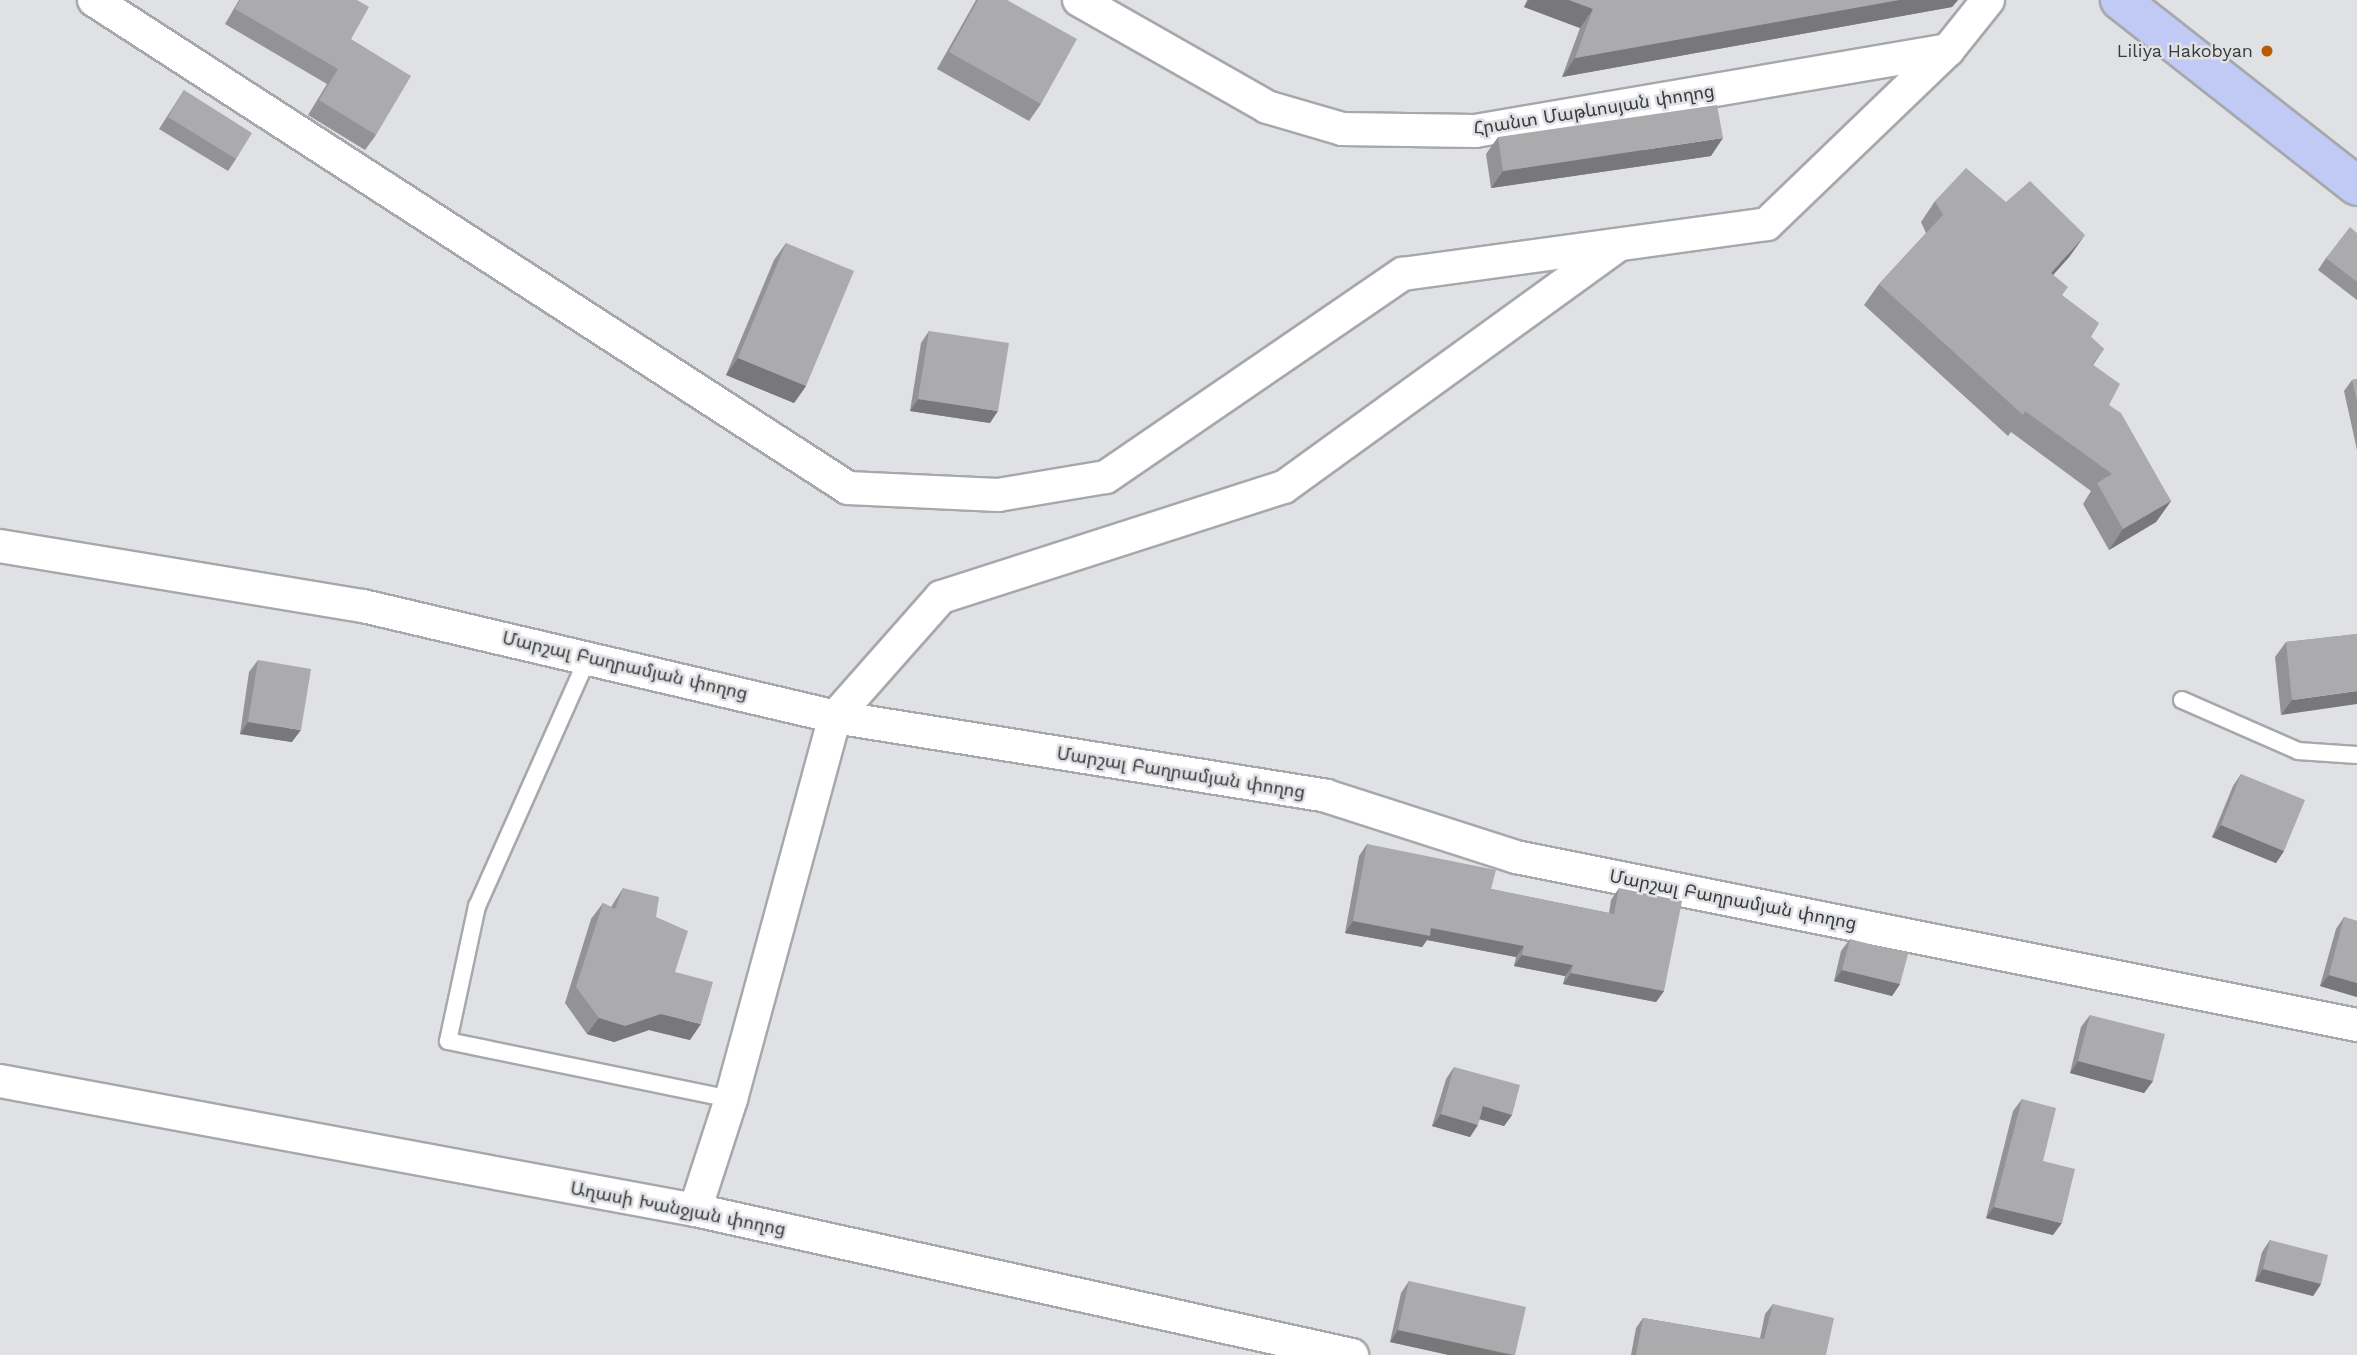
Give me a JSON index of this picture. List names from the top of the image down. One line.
{"streets":{"street":["Հրանտ Մաթևոսյան փողոց","Մարշալ Բաղրամյան փողոց","Աղասի Խանջյան փողոց"]},"places":["Liliya Hakobyan"]}
